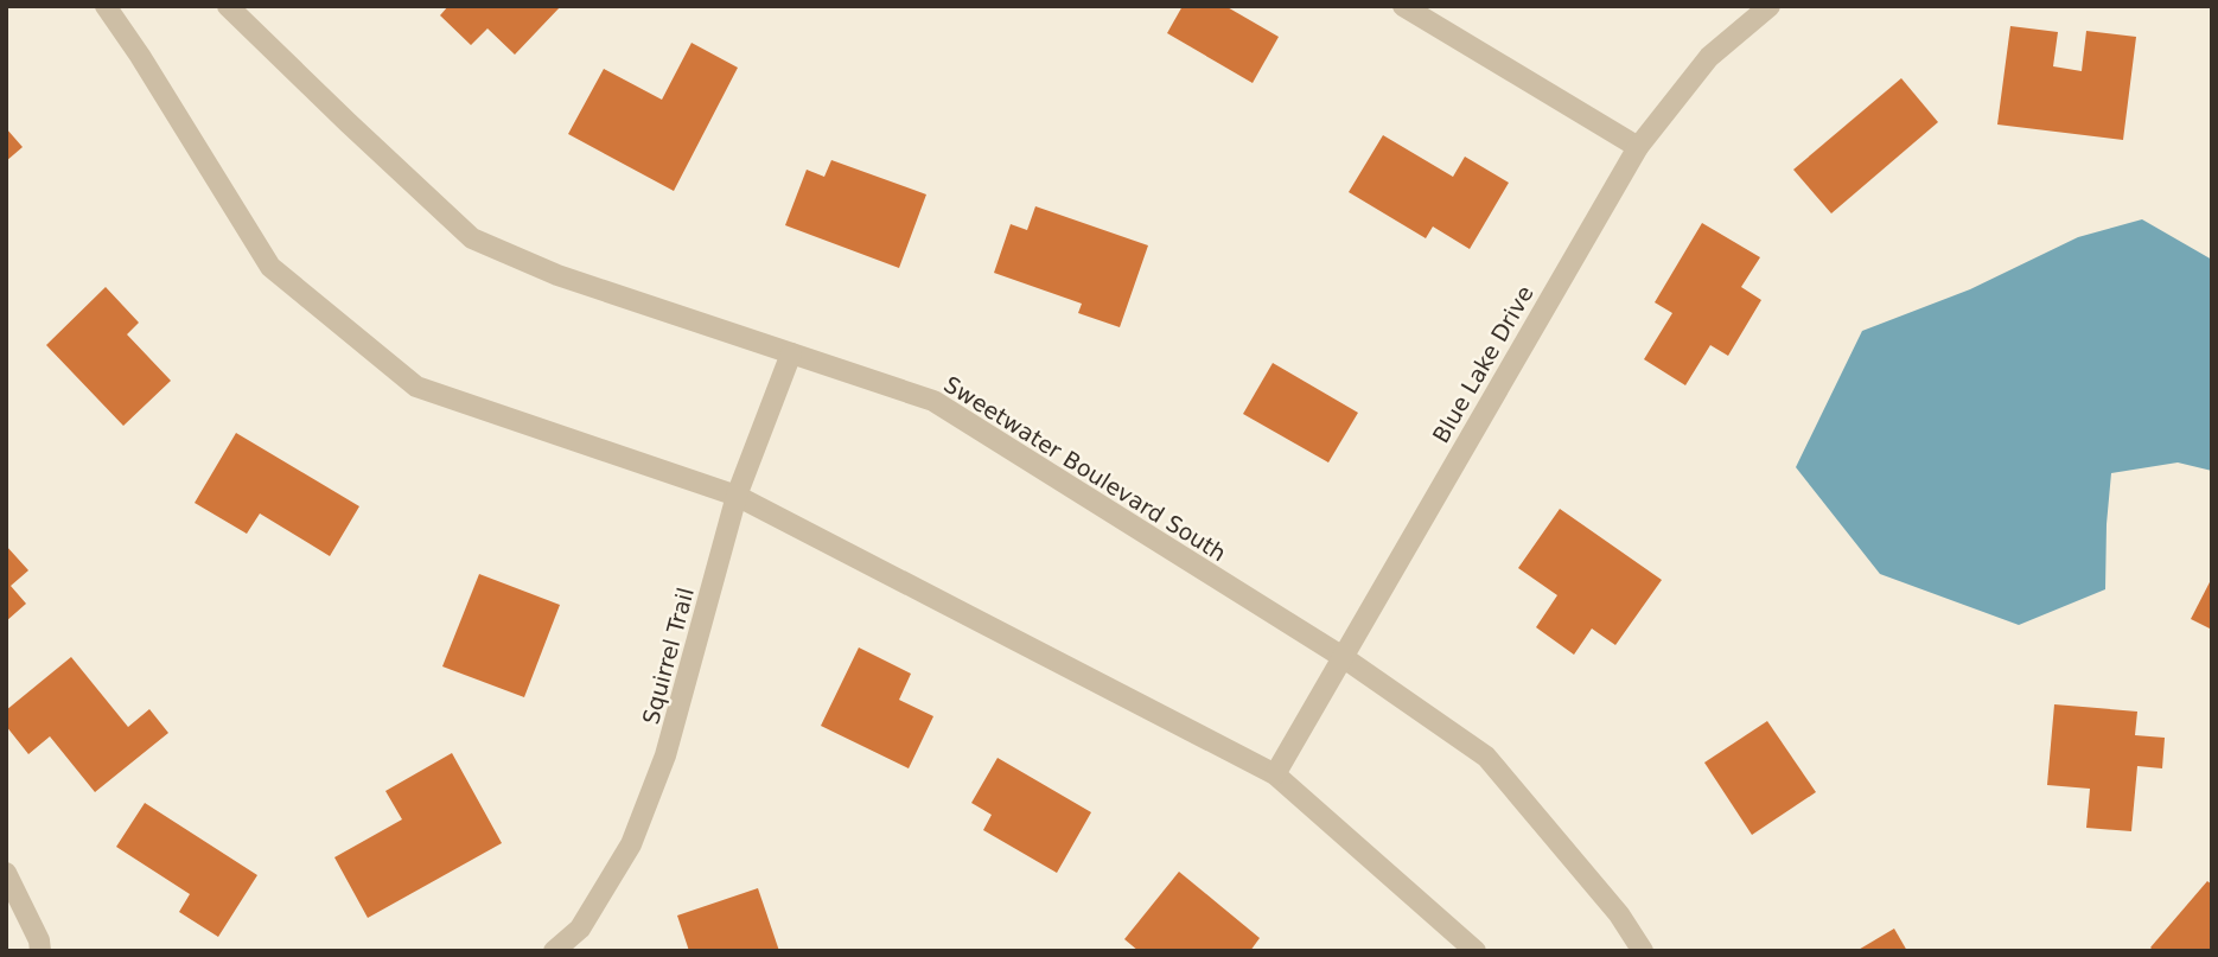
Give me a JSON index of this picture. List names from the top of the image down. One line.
{"streets":{"street":["Blue Lake Drive","Sweetwater Boulevard South","Squirrel Trail"]},"crossings":[["Blue Lake Drive","Sweetwater Boulevard South"],["Sweetwater Boulevard South","Squirrel Trail"]]}
